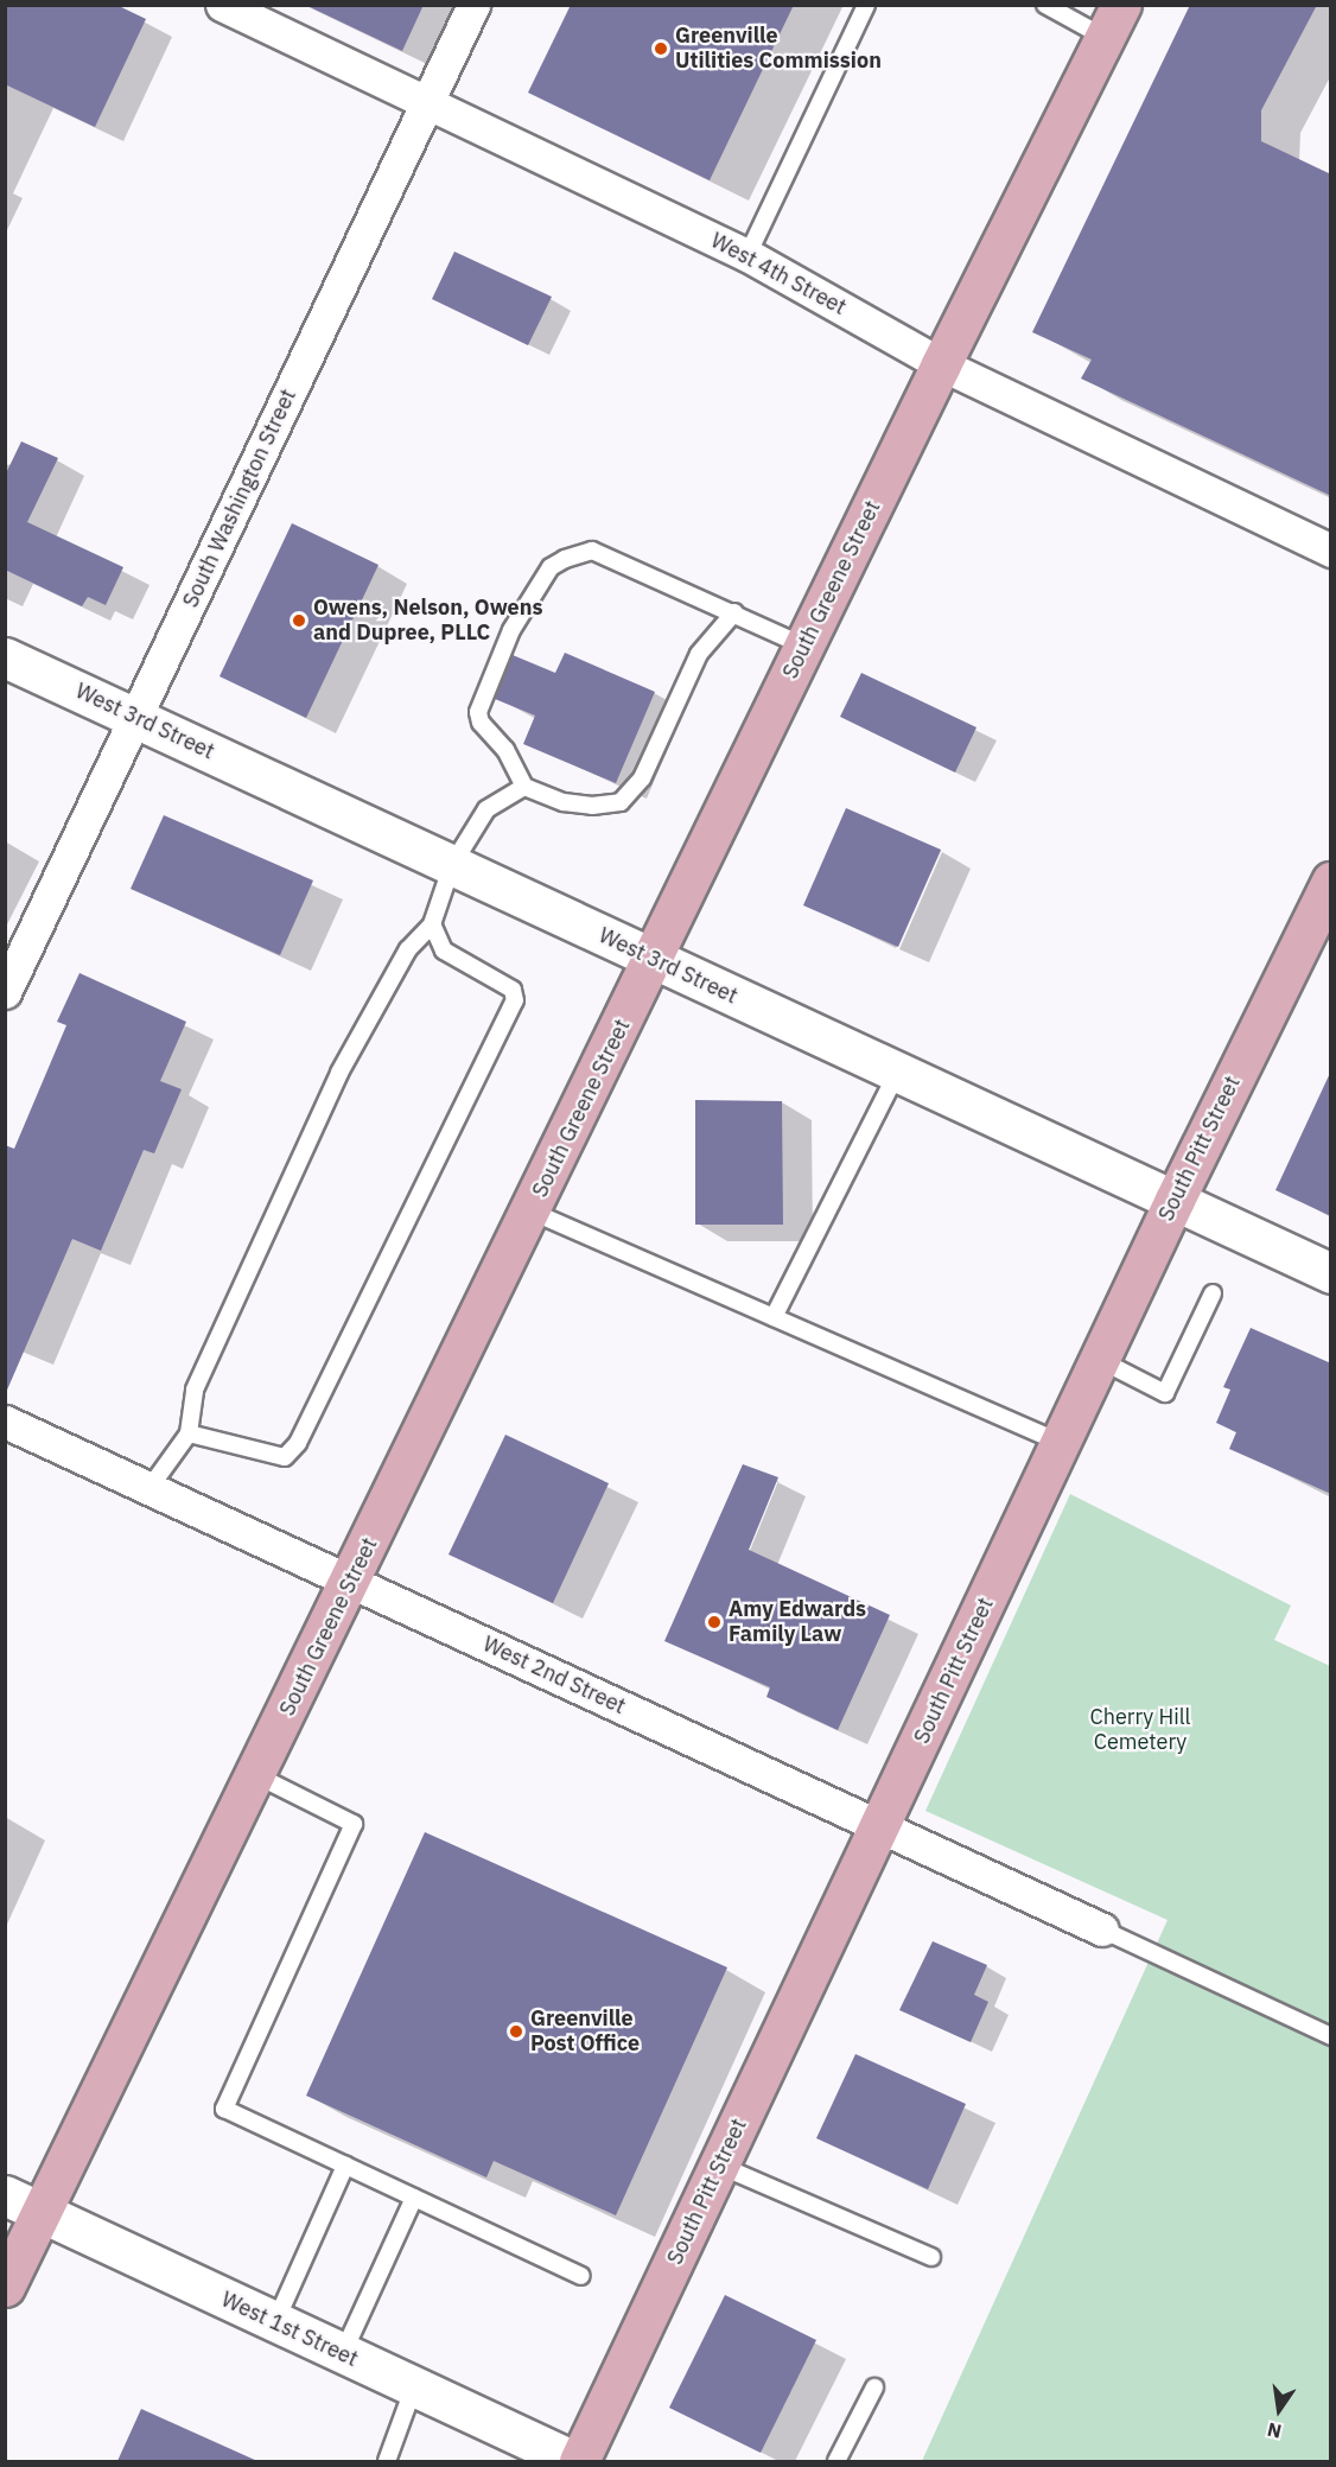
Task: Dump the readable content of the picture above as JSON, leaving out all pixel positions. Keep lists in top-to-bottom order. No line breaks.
{"streets":{"main road":["South Greene Street","South Pitt Street"],"street":["West 4th Street","South Washington Street","West 3rd Street","West 2nd Street","West 1st Street"]},"crossings":[["West 4th Street","South Washington Street"],["West 4th Street","South Greene Street"],["South Washington Street","West 3rd Street"],["South Greene Street","West 3rd Street"],["South Greene Street","West 2nd Street"],["South Greene Street","West 1st Street"],["West 3rd Street","South Pitt Street"],["South Pitt Street","West 2nd Street"],["South Pitt Street","West 1st Street"]],"parks":["Cherry Hill Cemetery"],"places":["Greenville Utilities Commission","Owens, Nelson, Owens and Dupree, PLLC","Amy Edwards Family Law","Greenville Post Office"],"north":"bottom"}
